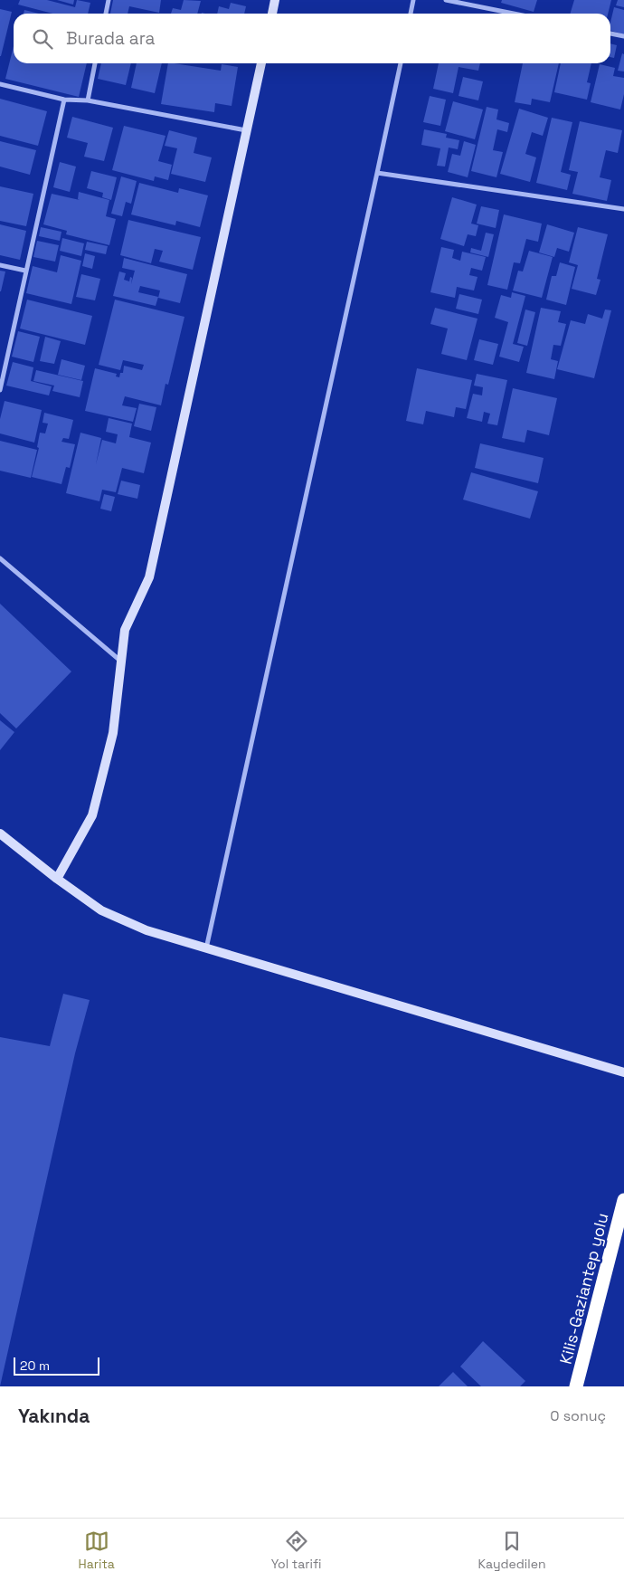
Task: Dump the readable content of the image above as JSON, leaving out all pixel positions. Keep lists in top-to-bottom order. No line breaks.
{"streets":{"highway":["Kilis-Gaziantep yolu"]},"scale_bar":"20 m","page":{"search":"Burada ara","scale":"20 m","heading":["Yakında","0 sonuç"],"nav":["Harita","Yol tarifi","Kaydedilen"]}}
